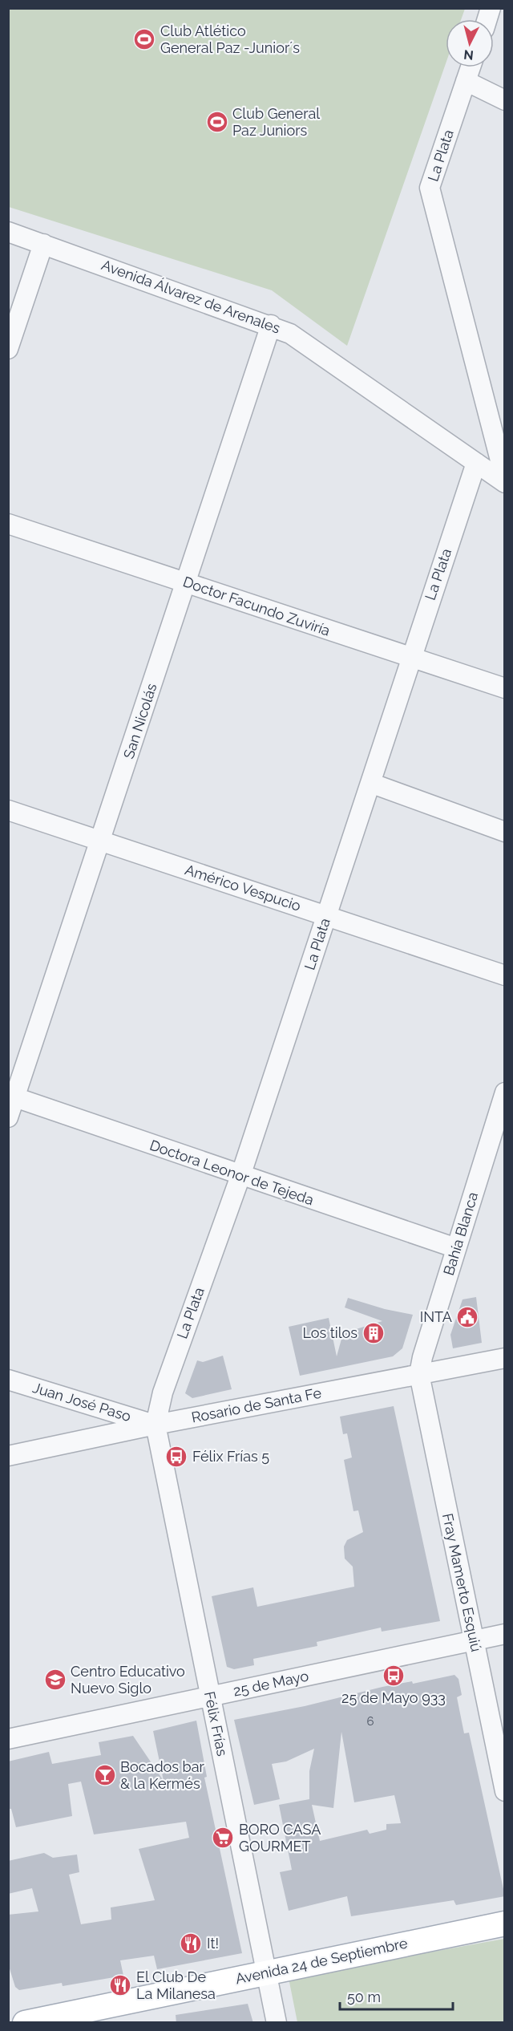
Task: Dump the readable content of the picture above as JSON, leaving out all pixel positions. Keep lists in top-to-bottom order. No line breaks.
{"streets":{"main road":["Avenida 24 de Septiembre"],"street":["La Plata","Avenida Álvarez de Arenales","Doctor Facundo Zuviría","San Nicolás","Américo Vespucio","Doctora Leonor de Tejeda","Bahía Blanca","Juan José Paso","Rosario de Santa Fe","Fray Mamerto Esquiú","25 de Mayo","Félix Frías"]},"crossings":[["La Plata","Avenida Álvarez de Arenales"],["La Plata","Doctor Facundo Zuviría"],["La Plata","Américo Vespucio"],["La Plata","Doctora Leonor de Tejeda"],["La Plata","Juan José Paso"],["La Plata","Rosario de Santa Fe"],["La Plata","Félix Frías"],["Avenida Álvarez de Arenales","San Nicolás"],["Doctor Facundo Zuviría","San Nicolás"],["San Nicolás","Américo Vespucio"],["San Nicolás","Doctora Leonor de Tejeda"],["Doctora Leonor de Tejeda","Bahía Blanca"],["Bahía Blanca","Rosario de Santa Fe"],["Bahía Blanca","Fray Mamerto Esquiú"],["Juan José Paso","Rosario de Santa Fe"],["Juan José Paso","Félix Frías"],["Rosario de Santa Fe","Fray Mamerto Esquiú"],["Rosario de Santa Fe","Félix Frías"],["Fray Mamerto Esquiú","25 de Mayo"],["25 de Mayo","Félix Frías"],["Félix Frías","Avenida 24 de Septiembre"]],"places":{"sports":["Club Atlético General Paz -Junior´s","Club General Paz Juniors"],"public building":["INTA"],"building":["Los tilos"],"bus stop":["Félix Frías 5","25 de Mayo 933"],"school or university":["Centro Educativo Nuevo Siglo"],"bar":["Bocados bar & la Kermés"],"supermarket":["BORO CASA GOURMET"],"restaurant":["It!","El Club De La Milanesa"]},"house_numbers":["6"],"scale_bar":"50 m","north":"bottom"}
